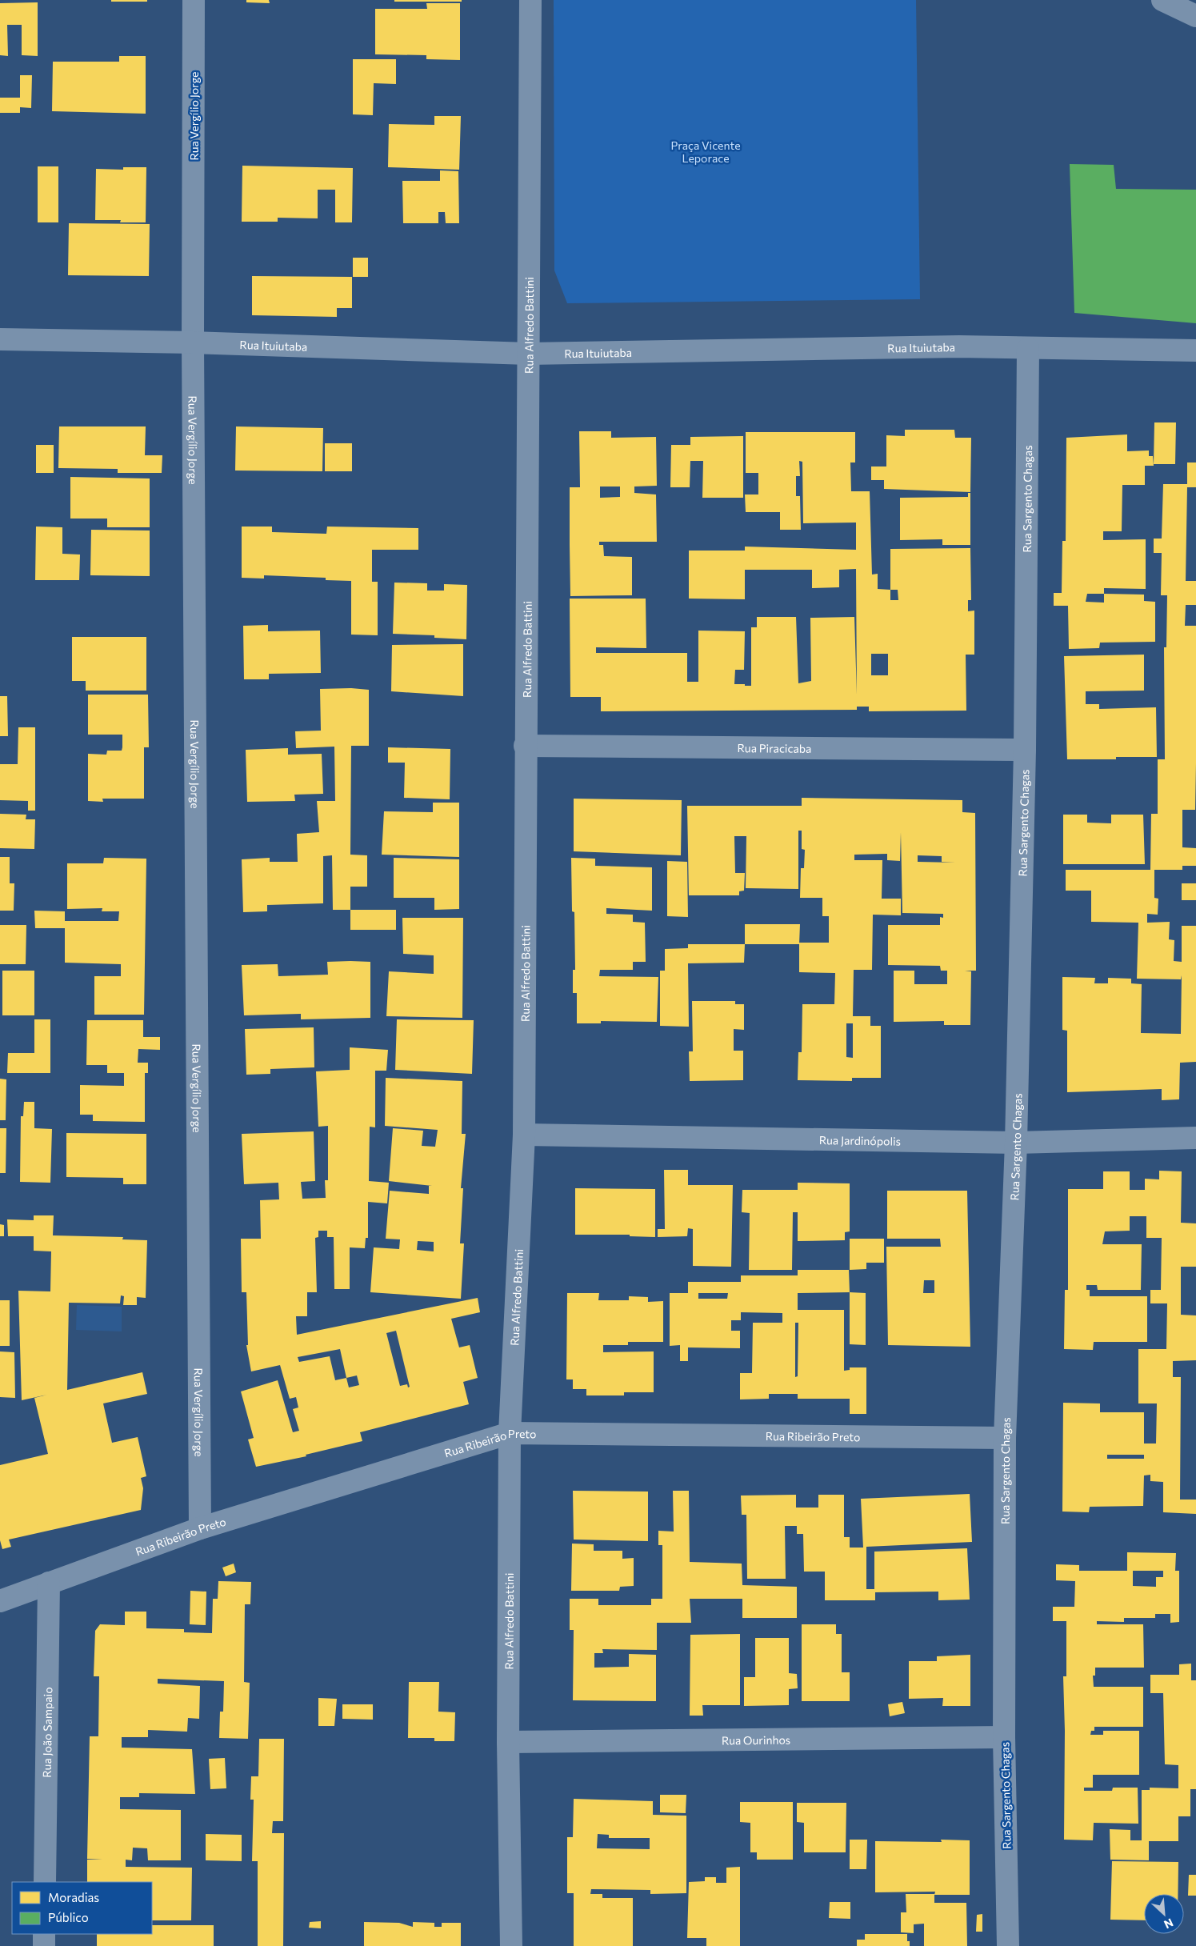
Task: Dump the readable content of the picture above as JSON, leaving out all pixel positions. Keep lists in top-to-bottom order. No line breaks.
{"streets":{"street":["Rua Vergílio Jorge","Rua Alfredo Battini","Rua Ituiutaba","Rua Sargento Chagas","Rua Piracicaba","Rua Jardinópolis","Rua Ribeirão Preto","Rua João Sampaio","Rua Ourinhos"]},"crossings":[["Rua Vergílio Jorge","Rua Ituiutaba"],["Rua Vergílio Jorge","Rua Ribeirão Preto"],["Rua Alfredo Battini","Rua Ituiutaba"],["Rua Alfredo Battini","Rua Piracicaba"],["Rua Alfredo Battini","Rua Jardinópolis"],["Rua Alfredo Battini","Rua Ribeirão Preto"],["Rua Alfredo Battini","Rua Ourinhos"],["Rua Ituiutaba","Rua Sargento Chagas"],["Rua Sargento Chagas","Rua Piracicaba"],["Rua Sargento Chagas","Rua Jardinópolis"],["Rua Sargento Chagas","Rua Ribeirão Preto"],["Rua Sargento Chagas","Rua Ourinhos"],["Rua Ribeirão Preto","Rua João Sampaio"]],"parks":["Praça Vicente Leporace"],"legend":["Moradias","Público"],"north":"bottom right"}
